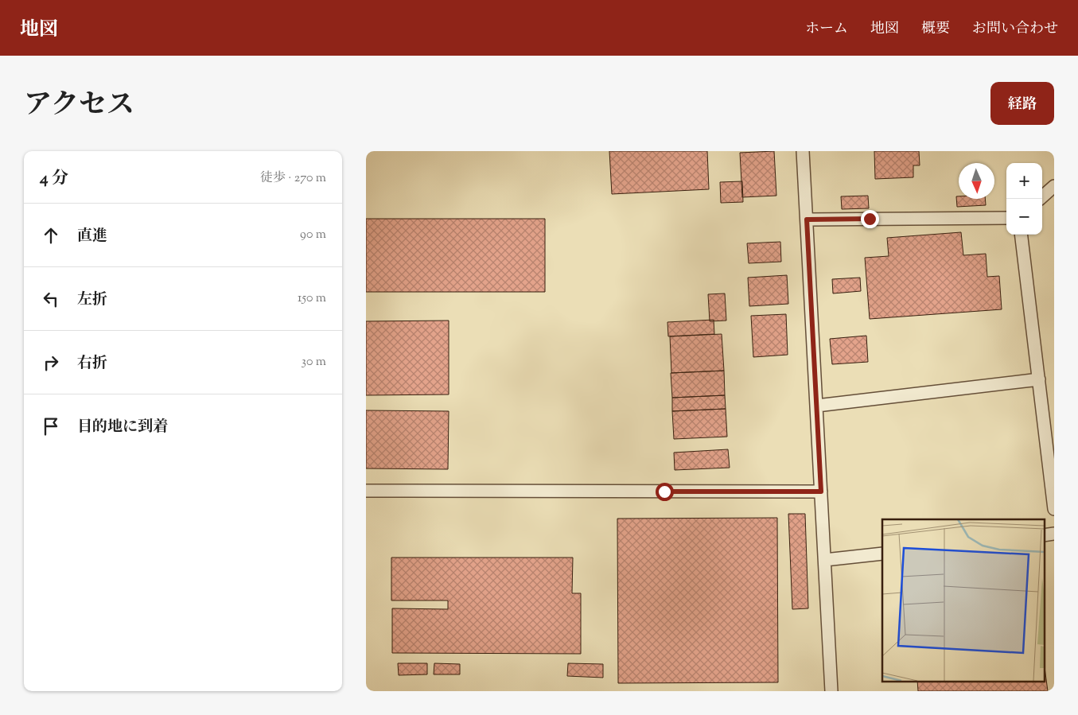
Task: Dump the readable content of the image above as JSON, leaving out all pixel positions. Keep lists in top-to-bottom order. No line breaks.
{"north":"bottom","page":{"header":"地図","nav":["ホーム","地図","概要","お問い合わせ"],"title":"アクセス","buttons":"経路","heading":["4 分","徒歩 · 270 m"],"map_buttons":["+","−"],"list":[["直進","90 m"],["左折","150 m"],["右折","30 m"],"目的地に到着"]}}
